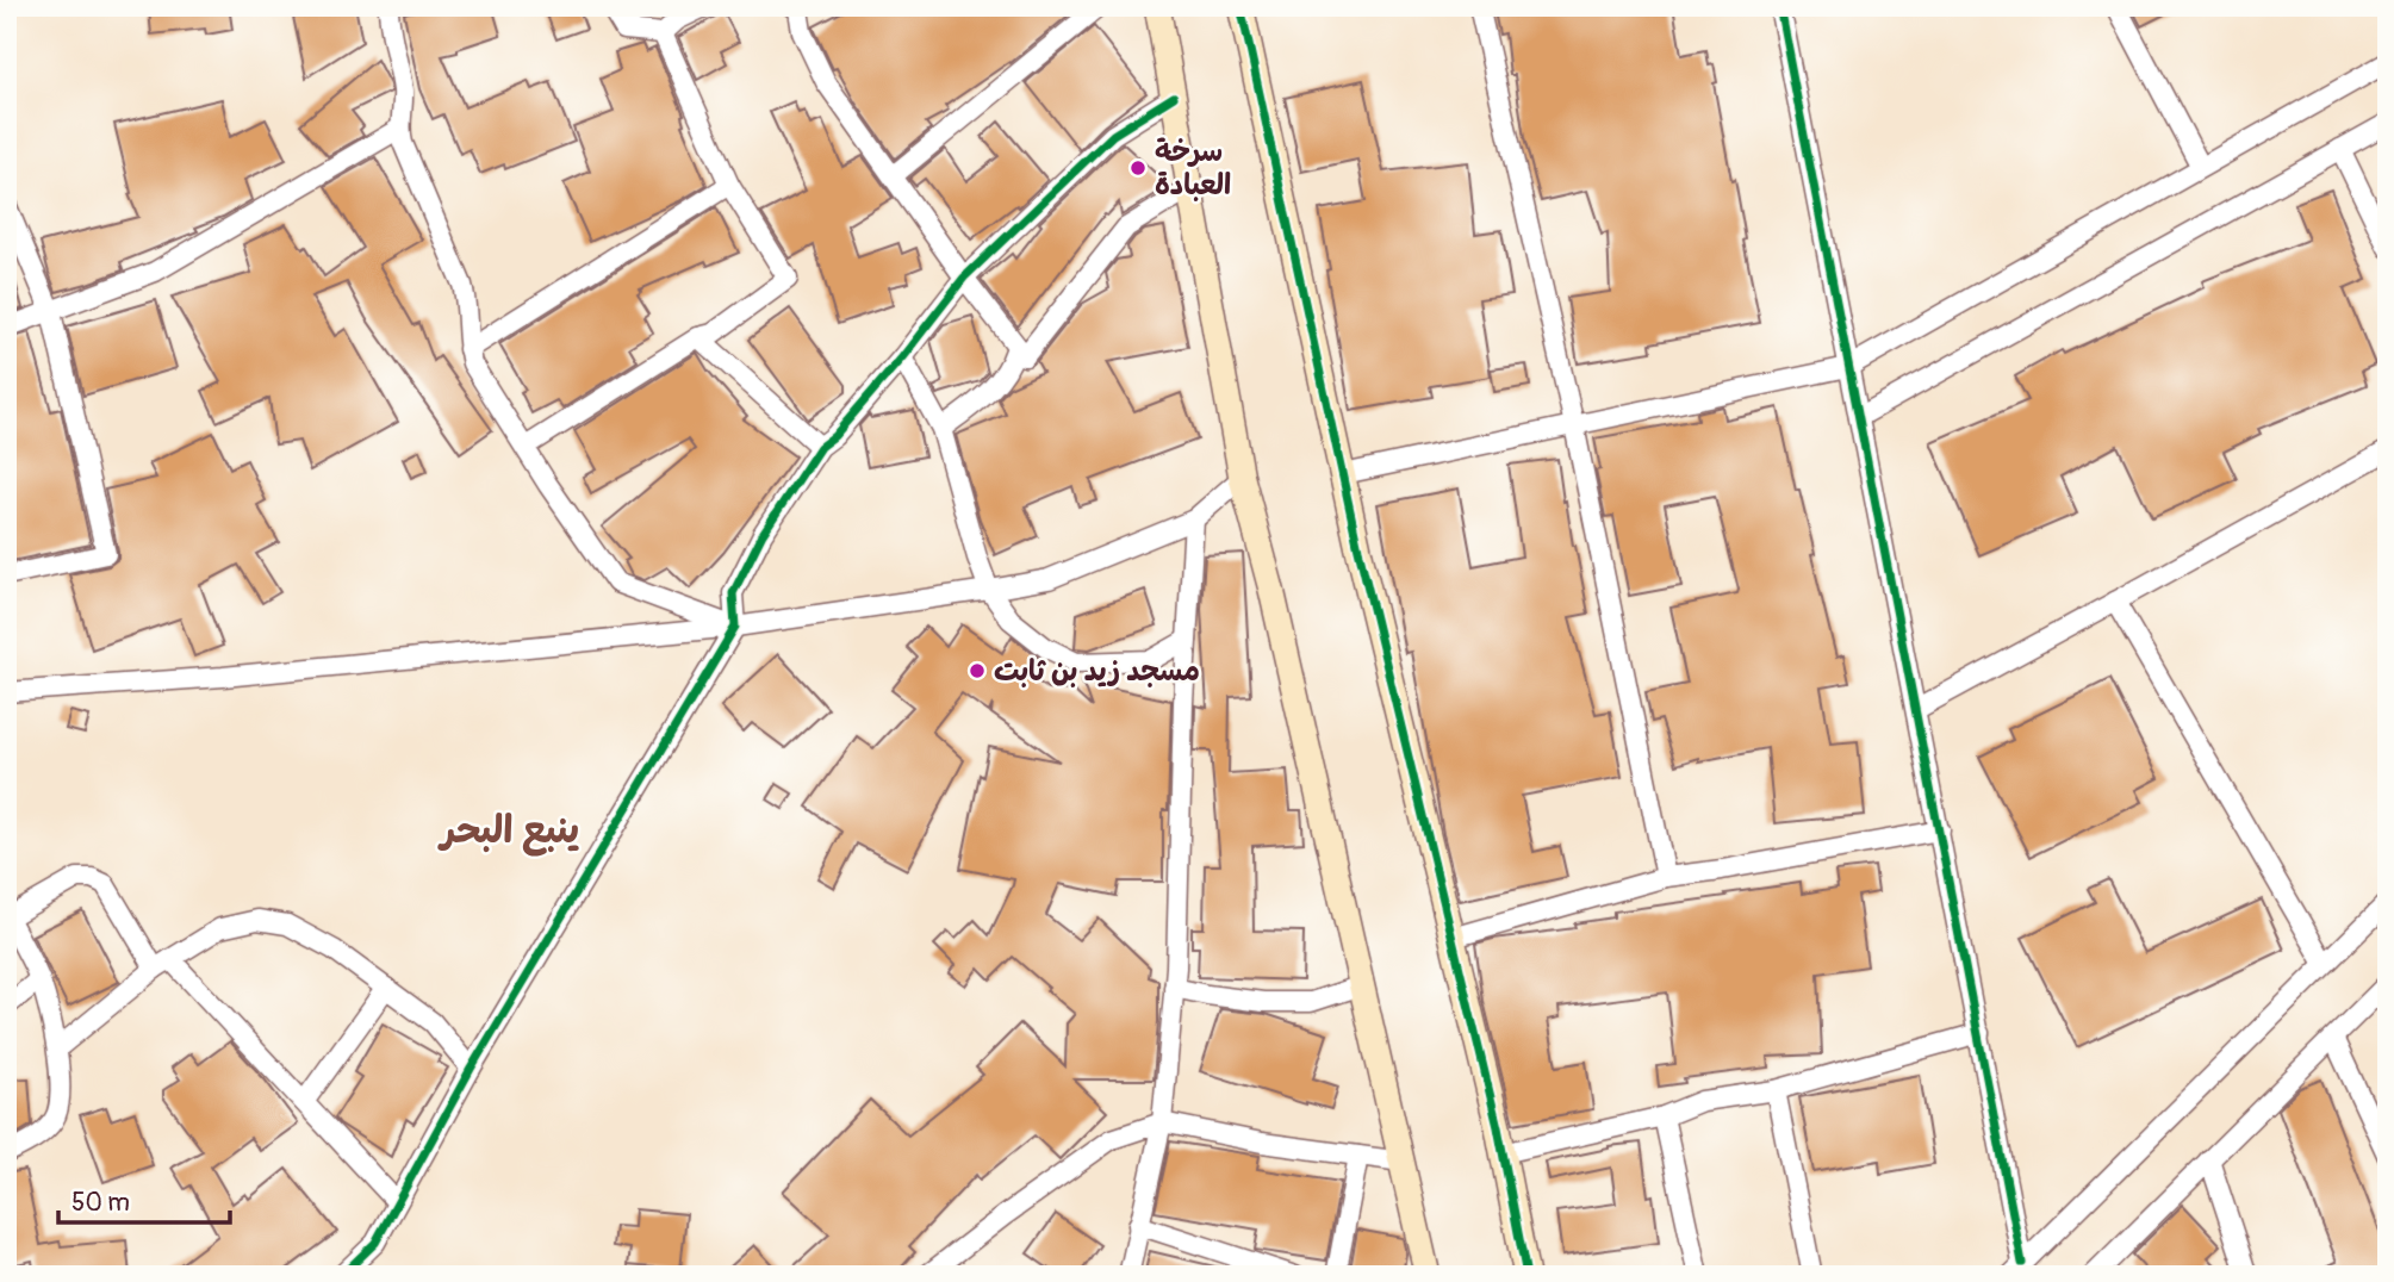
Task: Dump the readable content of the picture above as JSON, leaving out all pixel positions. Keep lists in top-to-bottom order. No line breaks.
{"districts":["ينبع البحر"],"places":["سرخة العبادة","مسجد زيد بن ثابت"],"scale_bar":"50 m"}
